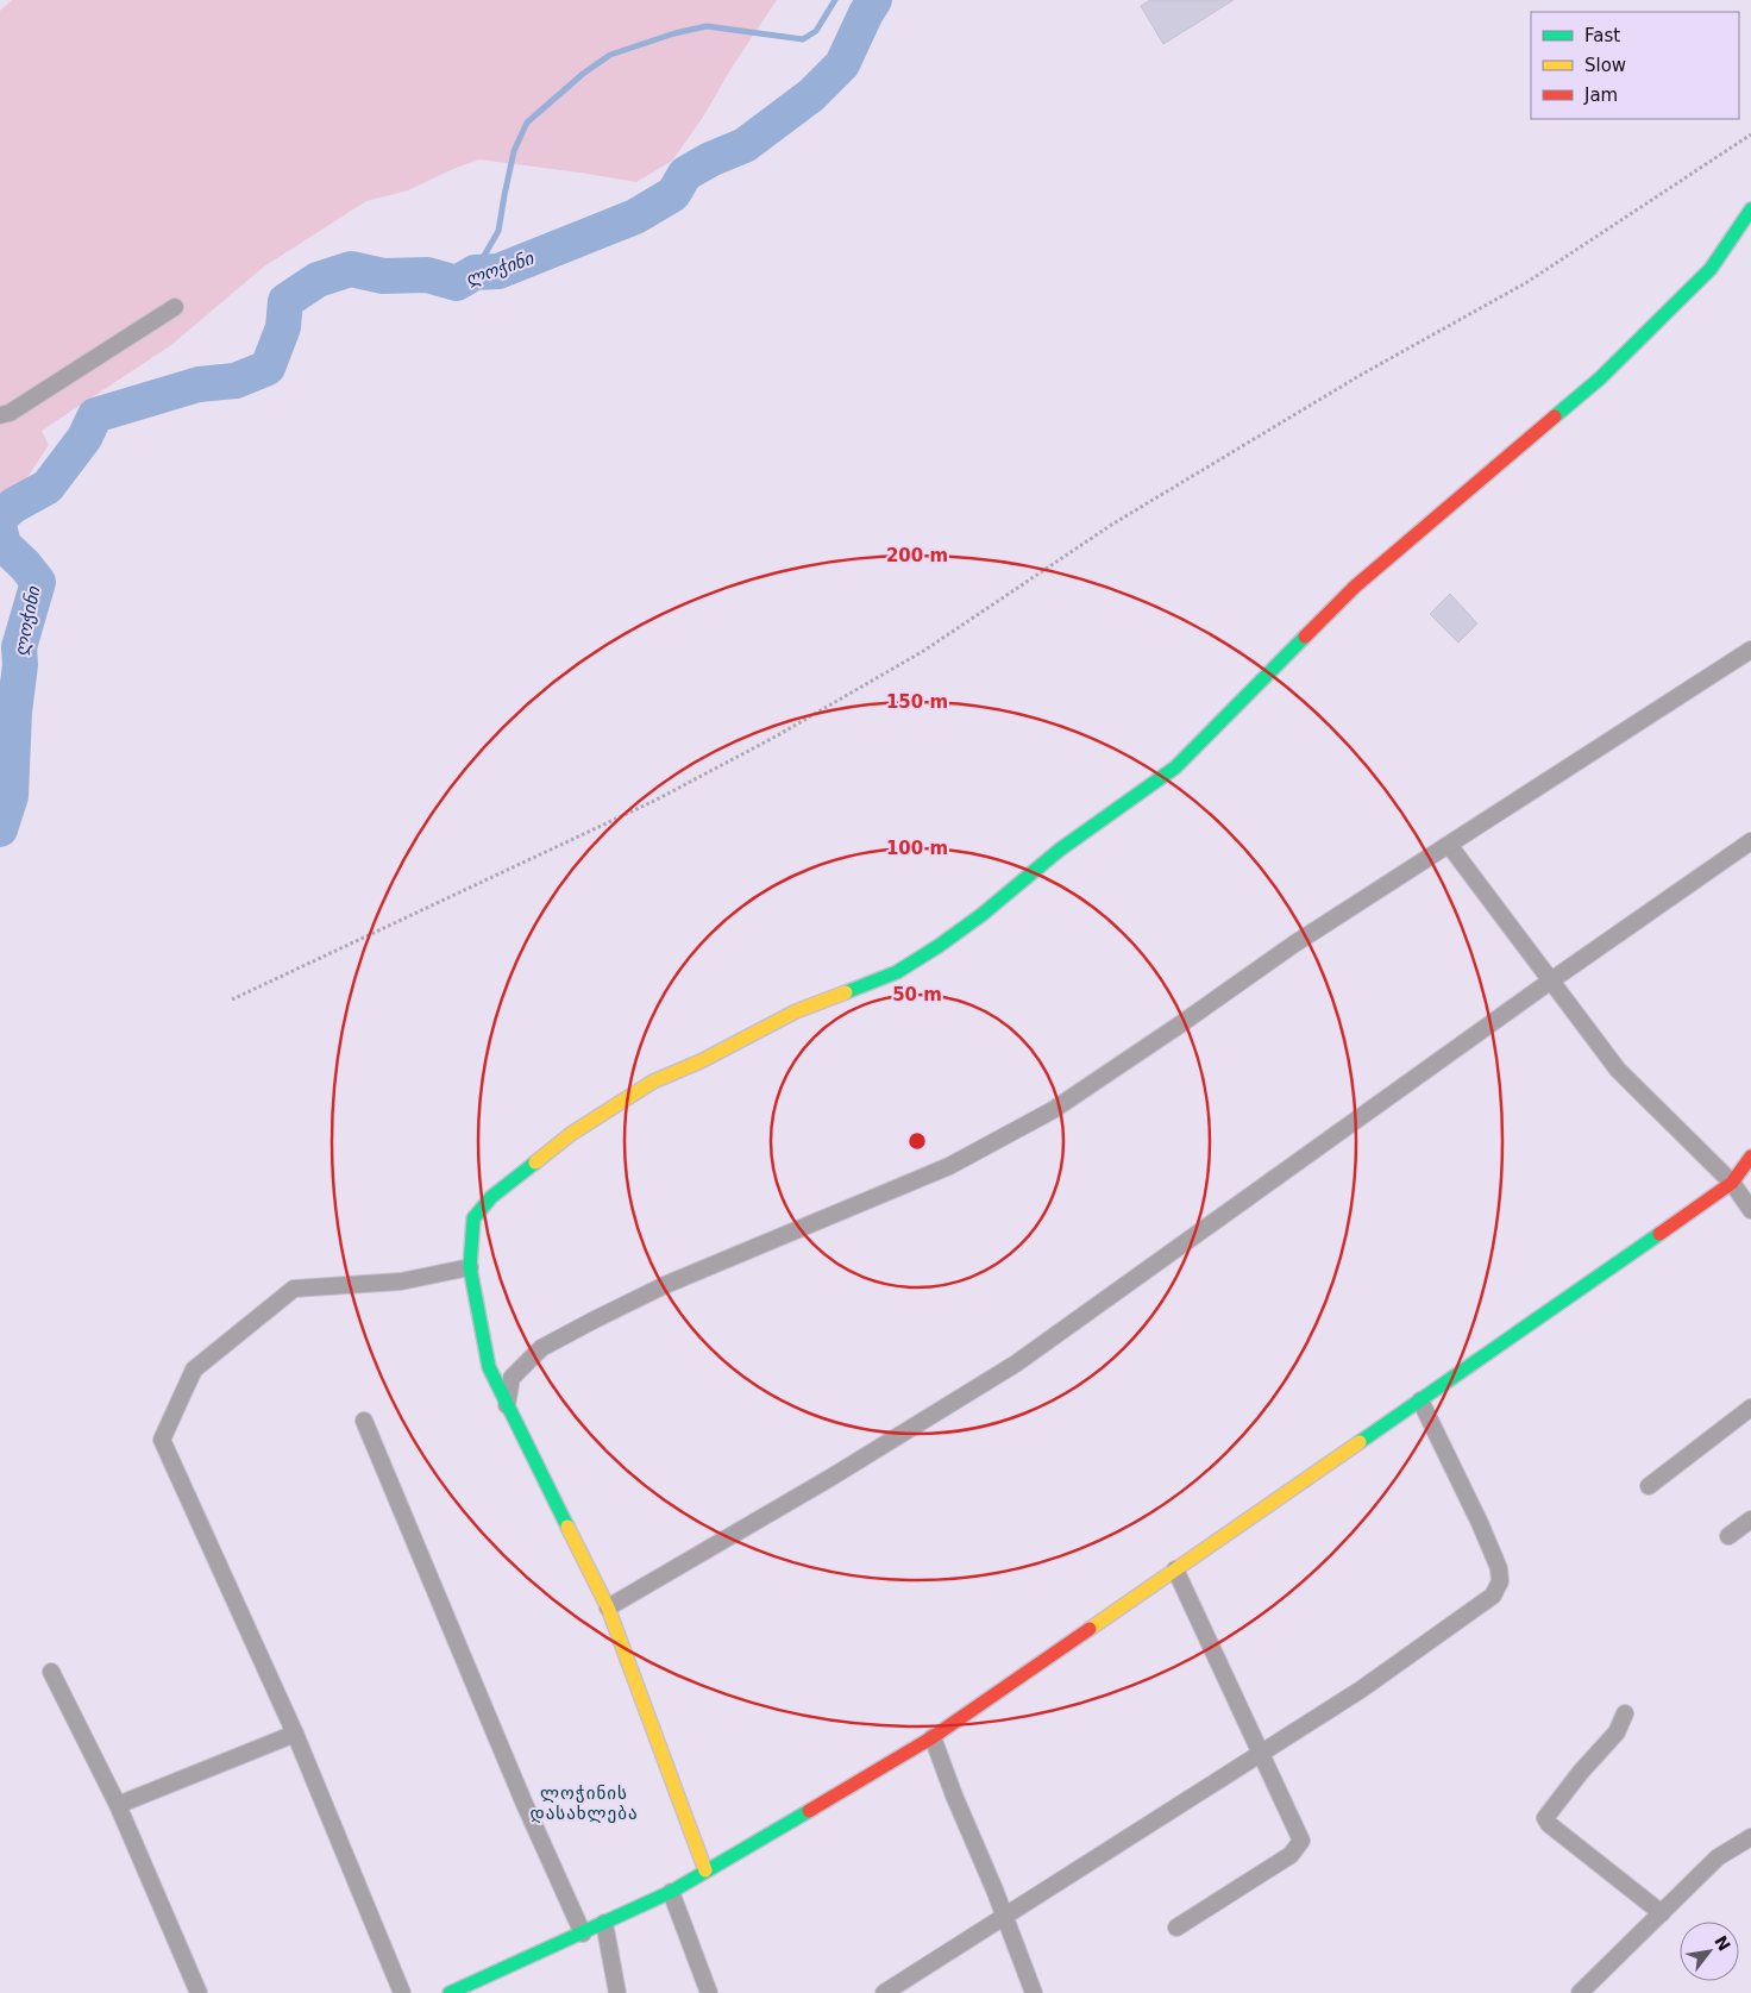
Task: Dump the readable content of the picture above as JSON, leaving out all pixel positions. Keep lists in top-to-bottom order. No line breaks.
{"districts":["ლოჭინის დასახლება"],"water":["ლოჭინი"],"legend":["Fast","Slow","Jam"],"north":"top right","rings":["200 m","150 m","100 m","50 m"]}
